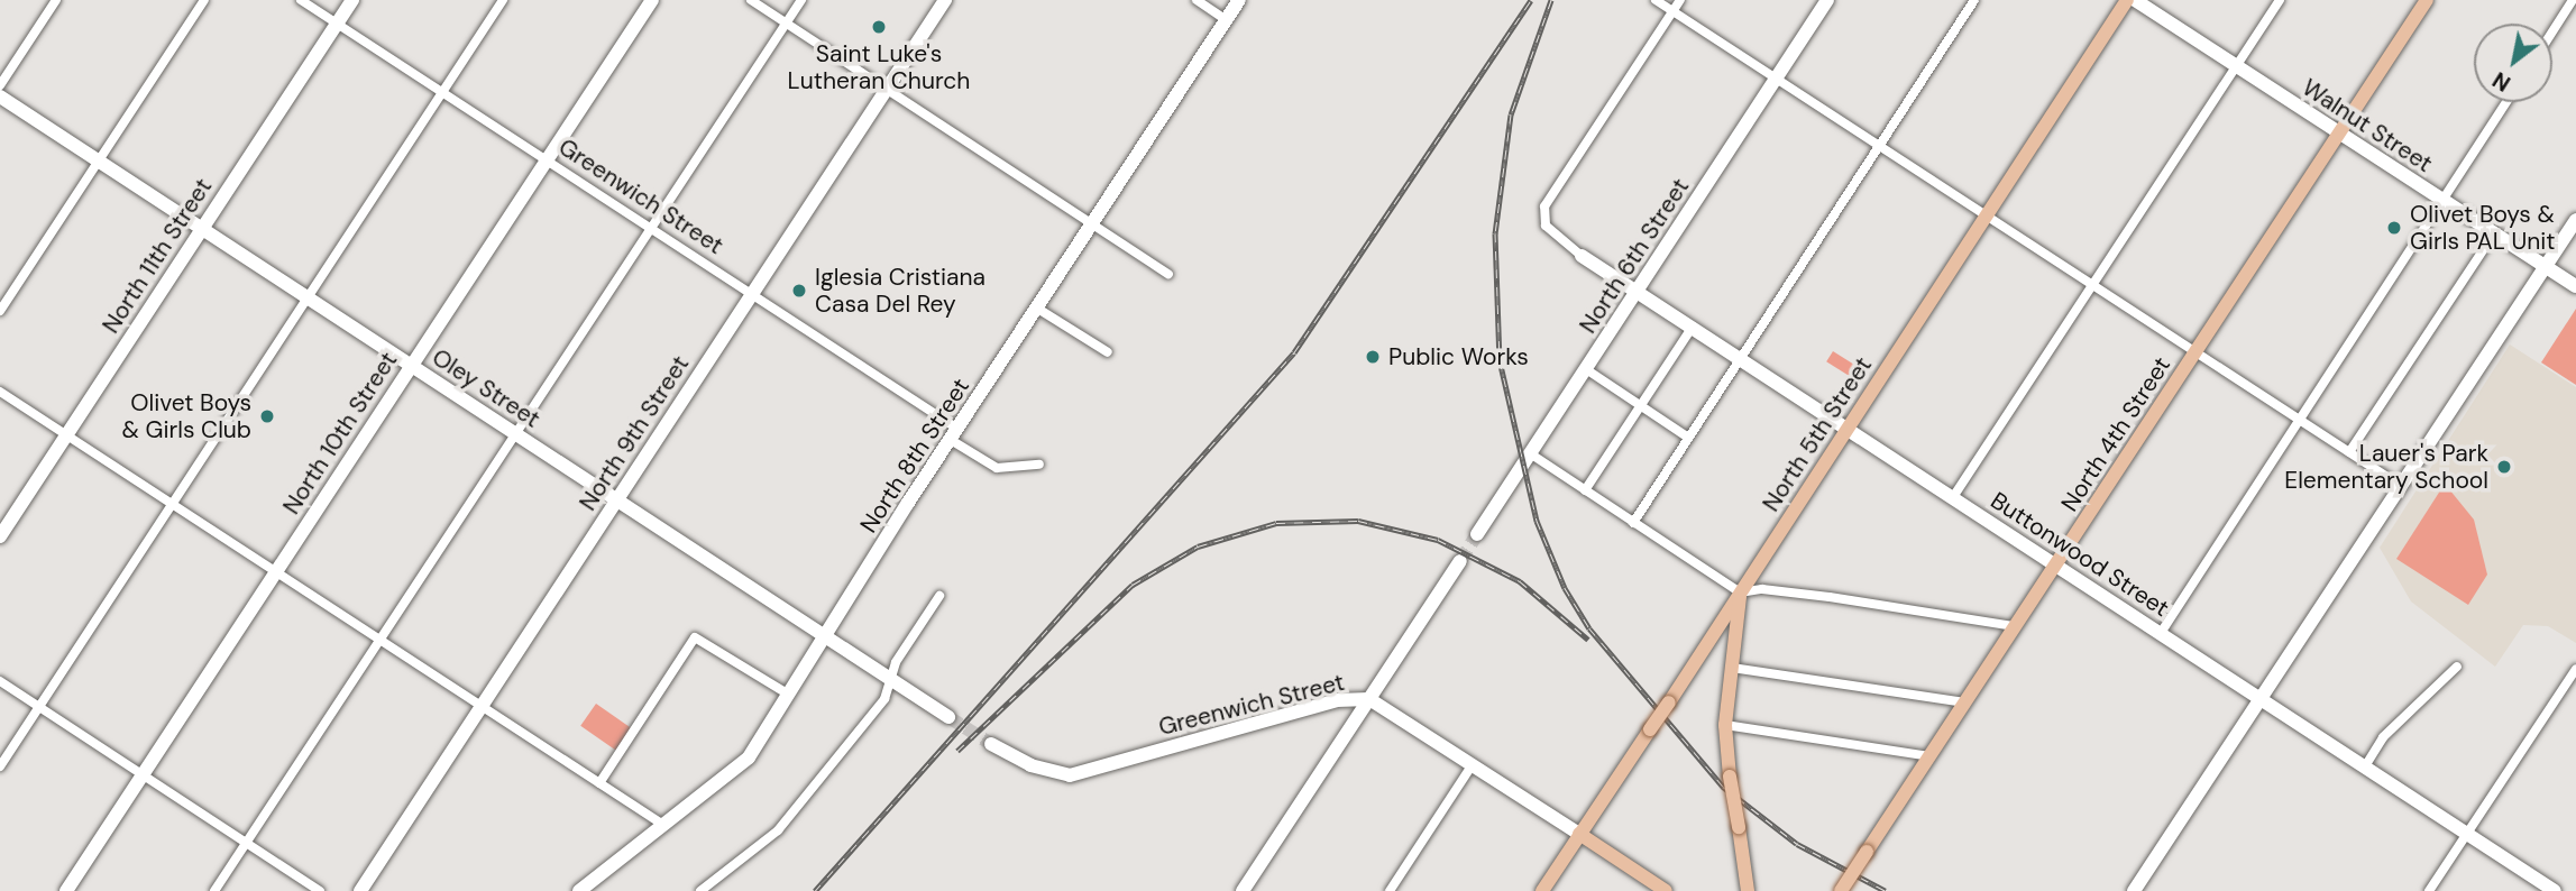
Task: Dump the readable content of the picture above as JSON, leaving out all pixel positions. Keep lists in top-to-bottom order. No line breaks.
{"streets":{"main road":["Greenwich Street","North 5th Street","North 4th Street"],"street":["Walnut Street","North 11th Street","North 6th Street","Oley Street","North 10th Street","North 9th Street","North 8th Street","Buttonwood Street"]},"crossings":[["Walnut Street","North 4th Street"],["Greenwich Street","North 11th Street"],["Greenwich Street","North 10th Street"],["Greenwich Street","North 9th Street"],["Greenwich Street","North 5th Street"],["Greenwich Street","North 8th Street"],["North 11th Street","Oley Street"],["North 6th Street","Buttonwood Street"],["Oley Street","North 10th Street"],["Oley Street","North 9th Street"],["Oley Street","North 8th Street"],["North 5th Street","Buttonwood Street"],["North 4th Street","Buttonwood Street"]],"places":["Saint Luke's Lutheran Church","Olivet Boys & Girls PAL Unit","Iglesia Cristiana Casa Del Rey","Public Works","Olivet Boys & Girls Club","Lauer's Park Elementary School"],"north":"bottom left"}
